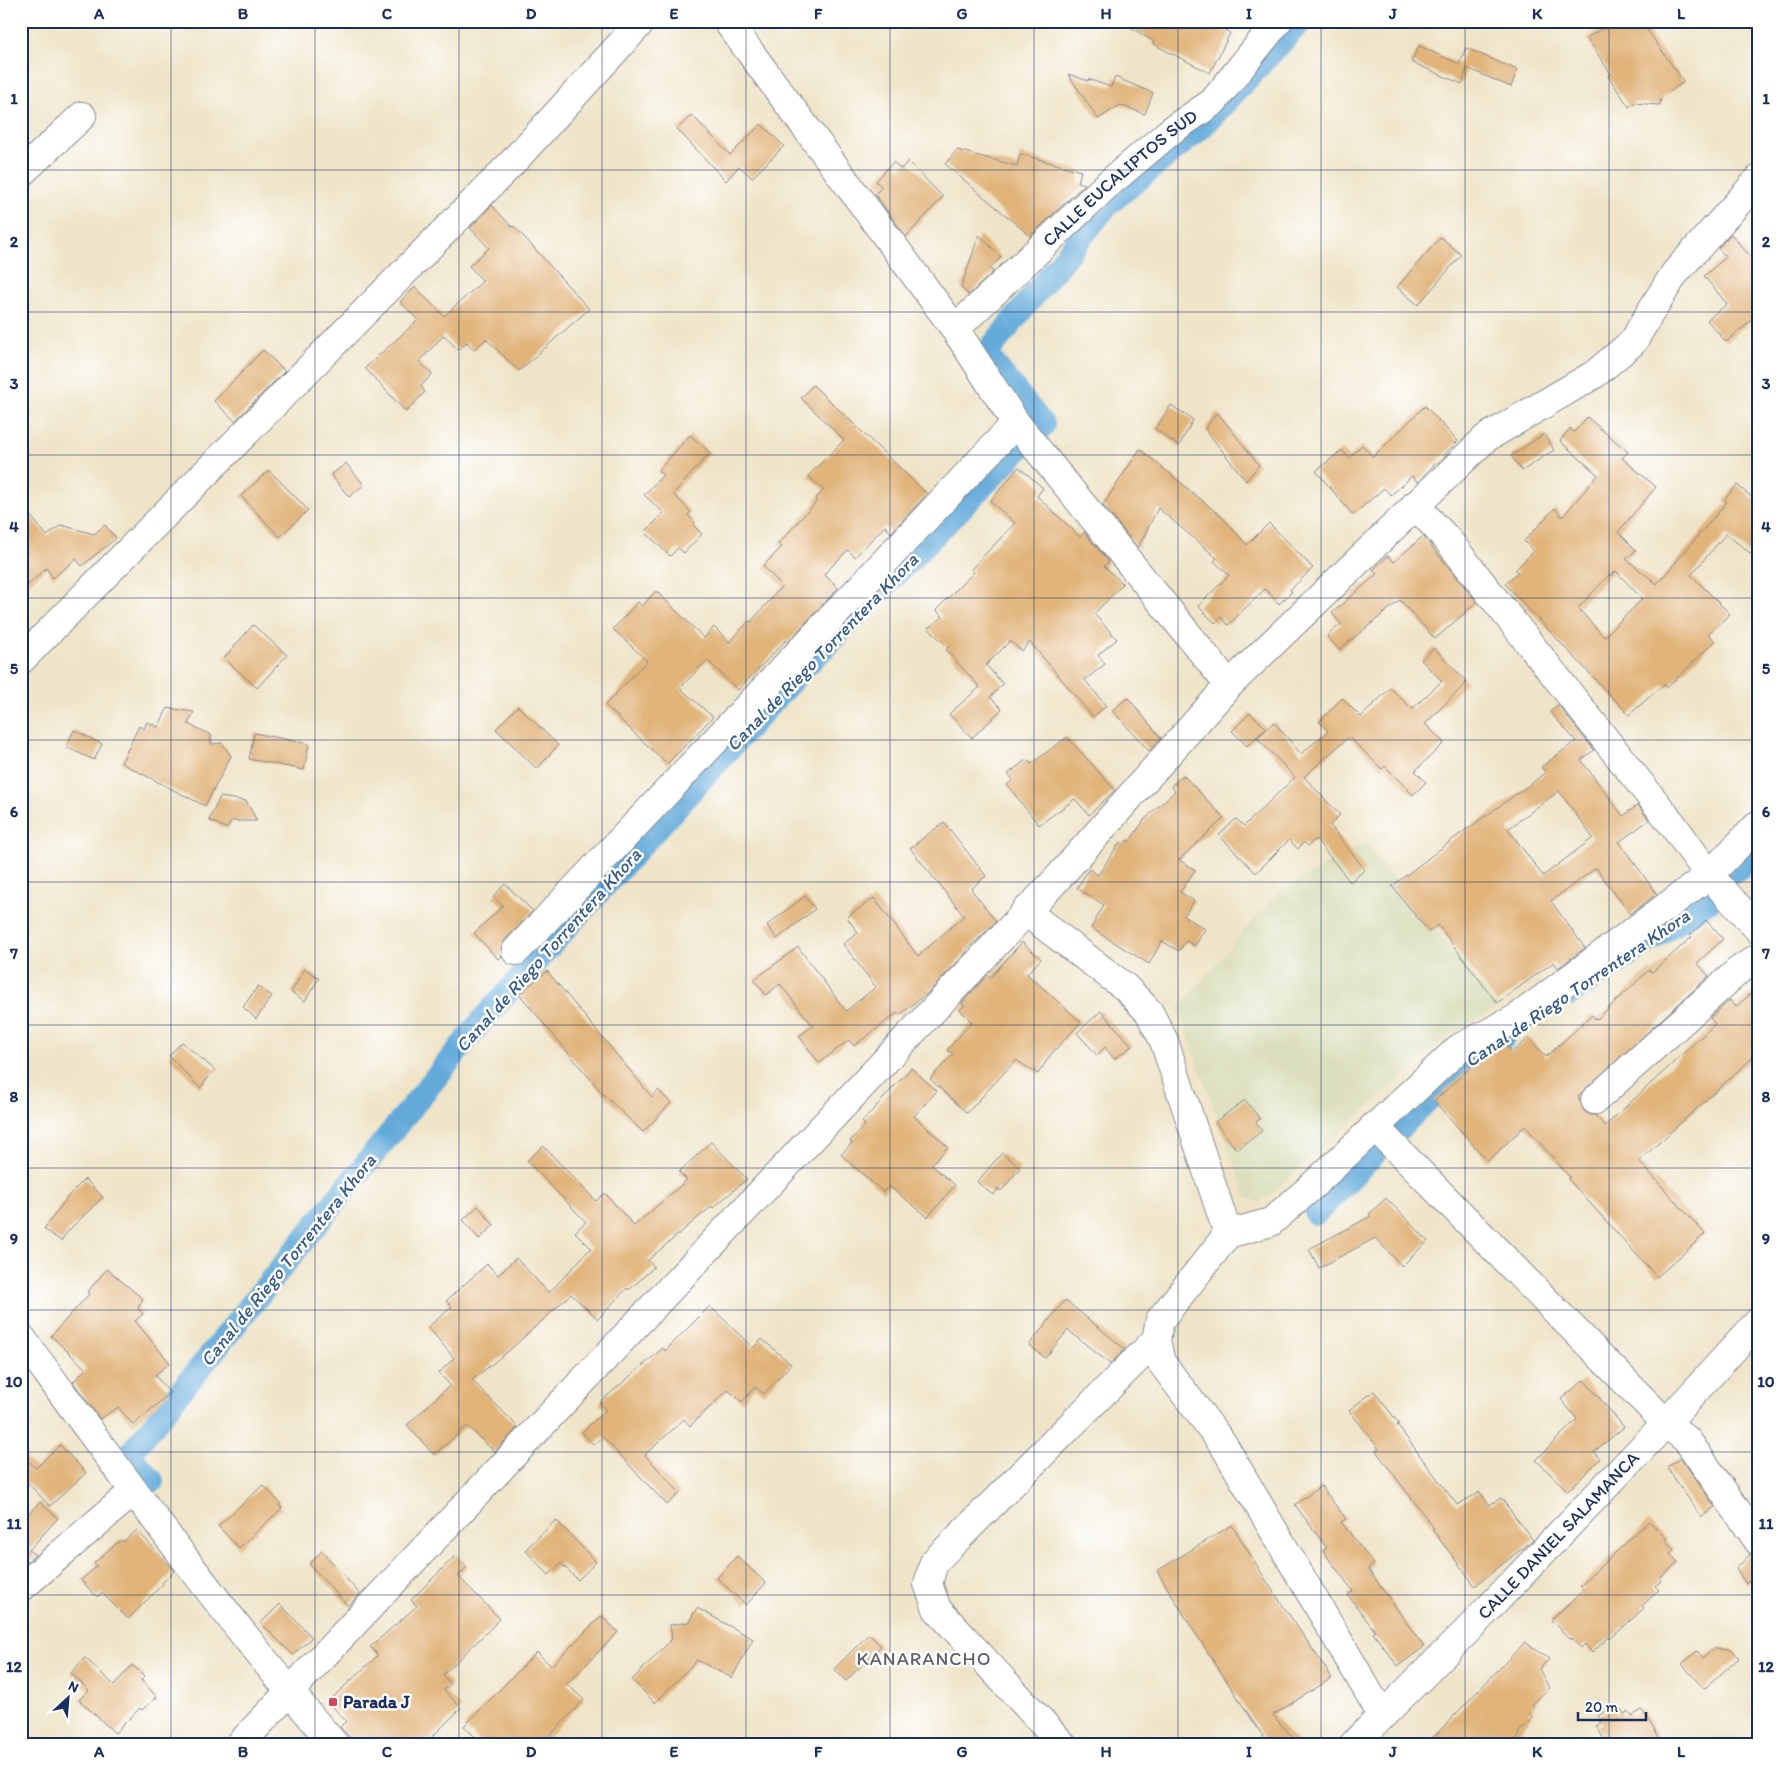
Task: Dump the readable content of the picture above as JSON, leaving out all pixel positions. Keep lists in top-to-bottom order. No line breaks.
{"streets":{"street":["CALLE EUCALIPTOS SUD","CALLE DANIEL SALAMANCA"]},"districts":["KANARANCHO"],"water":["Canal de Riego Torrentera Khora"],"places":{"transit":["Parada J"]},"scale_bar":"20 m","north":"top right","grid":{"columns":["A","B","C","D","E","F","G","H","I","J","K","L"],"rows":["1","2","3","4","5","6","7","8","9","10","11","12"]}}
